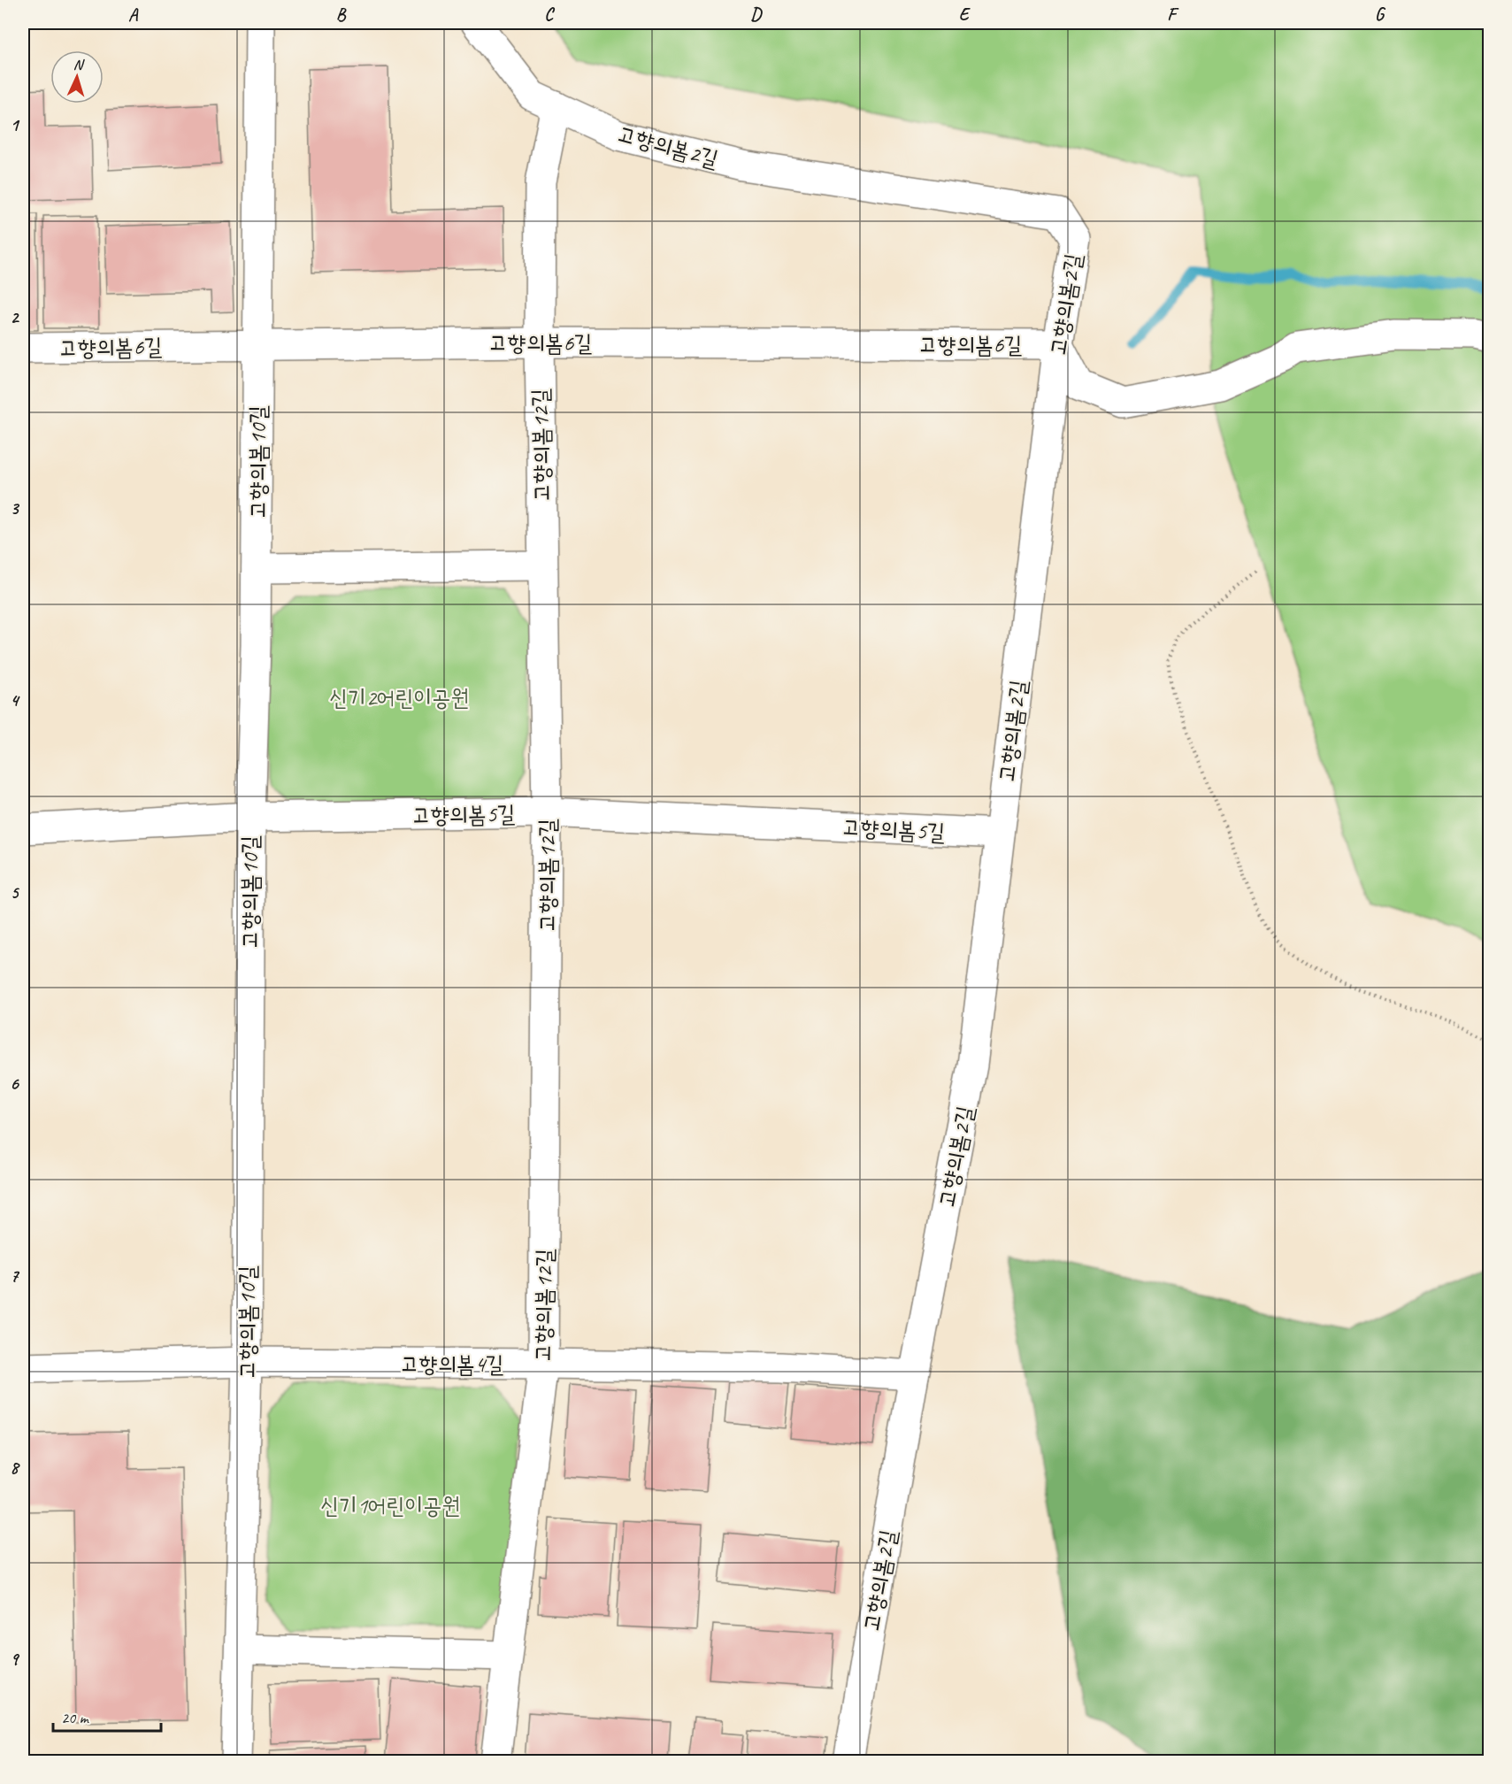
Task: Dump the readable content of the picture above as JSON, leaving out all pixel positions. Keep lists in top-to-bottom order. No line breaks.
{"streets":{"street":["고향의봄2길","고향의봄6길","고향의봄12길","고향의봄10길","고향의봄5길","고향의봄4길"]},"crossings":[["고향의봄2길","고향의봄6길"],["고향의봄2길","고향의봄12길"],["고향의봄2길","고향의봄5길"],["고향의봄2길","고향의봄4길"],["고향의봄6길","고향의봄12길"],["고향의봄6길","고향의봄10길"],["고향의봄12길","고향의봄5길"],["고향의봄12길","고향의봄4길"],["고향의봄10길","고향의봄5길"],["고향의봄10길","고향의봄4길"]],"parks":["신기2어린이공원","신기1어린이공원"],"scale_bar":"20 m","north":"top","grid":{"columns":["A","B","C","D","E","F","G"],"rows":["1","2","3","4","5","6","7","8","9"]}}
